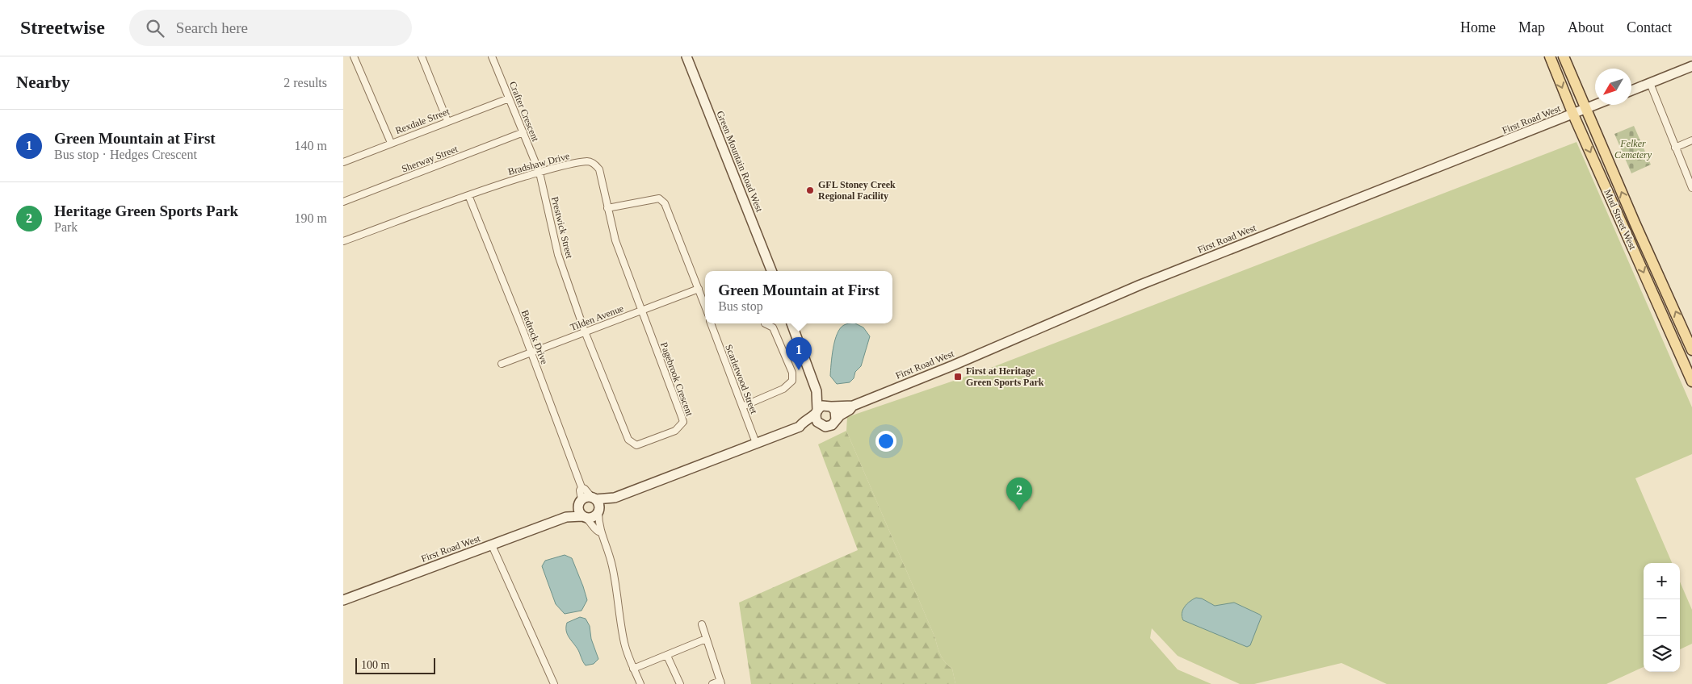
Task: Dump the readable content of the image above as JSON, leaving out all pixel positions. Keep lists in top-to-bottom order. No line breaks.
{"streets":{"main road":["Mud Street West"],"street":["Crafter Crescent","First Road West","Rexdale Street","Sherway Street","Green Mountain Road West","Bradshaw Drive","Prestwick Street","Tilden Avenue","Bedrock Drive","Pagebrook Crescent","Scarletwood Street"]},"crossings":[["Crafter Crescent","Rexdale Street"],["Crafter Crescent","Sherway Street"],["Crafter Crescent","Bradshaw Drive"],["Crafter Crescent","Prestwick Street"],["First Road West","Mud Street West"],["First Road West","Bedrock Drive"],["First Road West","Scarletwood Street"],["Bradshaw Drive","Prestwick Street"],["Bradshaw Drive","Tilden Avenue"],["Bradshaw Drive","Bedrock Drive"],["Bradshaw Drive","Pagebrook Crescent"],["Prestwick Street","Tilden Avenue"],["Prestwick Street","Pagebrook Crescent"],["Tilden Avenue","Bedrock Drive"],["Tilden Avenue","Pagebrook Crescent"]],"parks":["Felker Cemetery"],"places":{"other":["GFL Stoney Creek Regional Facility"],"transit":["First at Heritage Green Sports Park"]},"scale_bar":"100 m","north":"bottom left","page":{"header":"Streetwise","search":"Search here","nav":["Home","Map","About","Contact"],"heading":["Nearby","2 results"],"list":[{"mark":"1","name":"Green Mountain at First","note":"Bus stop · Hedges Crescent","value":"140 m"},{"mark":"2","name":"Heritage Green Sports Park","note":"Park","value":"190 m"}],"popup":["Green Mountain at First","Bus stop"],"pins":["1","2"],"map_buttons":["+","−"],"scale":"100 m"}}
